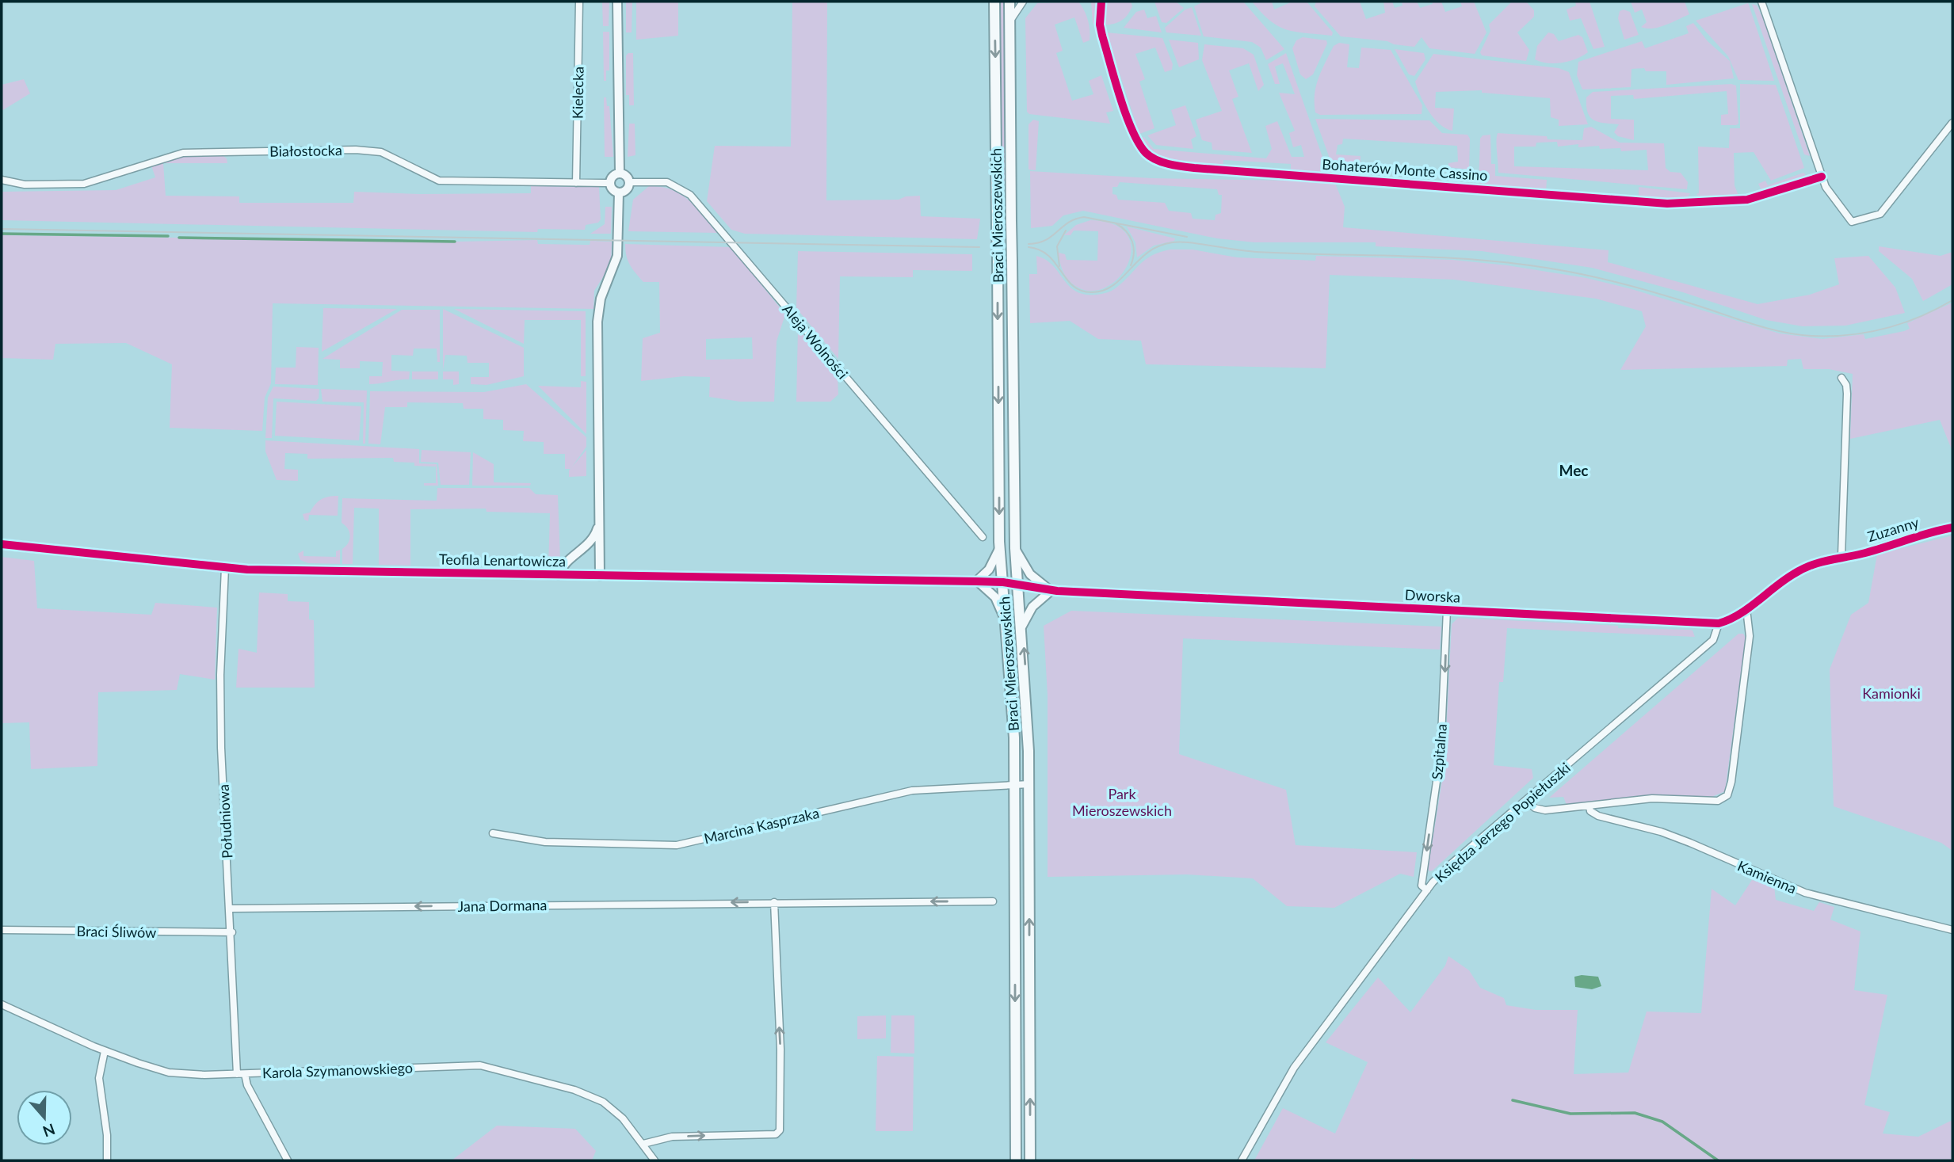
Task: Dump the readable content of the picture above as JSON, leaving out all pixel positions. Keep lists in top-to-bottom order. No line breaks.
{"streets":{"main road":["Braci Mieroszewskich"],"street":["Kielecka","Białostocka","Bohaterów Monte Cassino","Aleja Wolności","Zuzanny","Teofila Lenartowicza","Dworska","Szpitalna","Południowa","Księdza Jerzego Popiełuszki","Marcina Kasprzaka","Kamienna","Jana Dormana","Braci Śliwów","Karola Szymanowskiego"]},"crossings":[["Kielecka","Białostocka"],["Białostocka","Aleja Wolności"],["Braci Mieroszewskich","Teofila Lenartowicza"],["Braci Mieroszewskich","Dworska"],["Braci Mieroszewskich","Marcina Kasprzaka"],["Zuzanny","Dworska"],["Teofila Lenartowicza","Dworska"],["Teofila Lenartowicza","Południowa"],["Dworska","Szpitalna"],["Dworska","Księdza Jerzego Popiełuszki"],["Szpitalna","Księdza Jerzego Popiełuszki"],["Południowa","Jana Dormana"],["Południowa","Braci Śliwów"],["Południowa","Karola Szymanowskiego"]],"one_way":["Szpitalna","Jana Dormana"],"districts":["Mec"],"parks":["Kamionki","Park Mieroszewskich"],"north":"bottom"}
